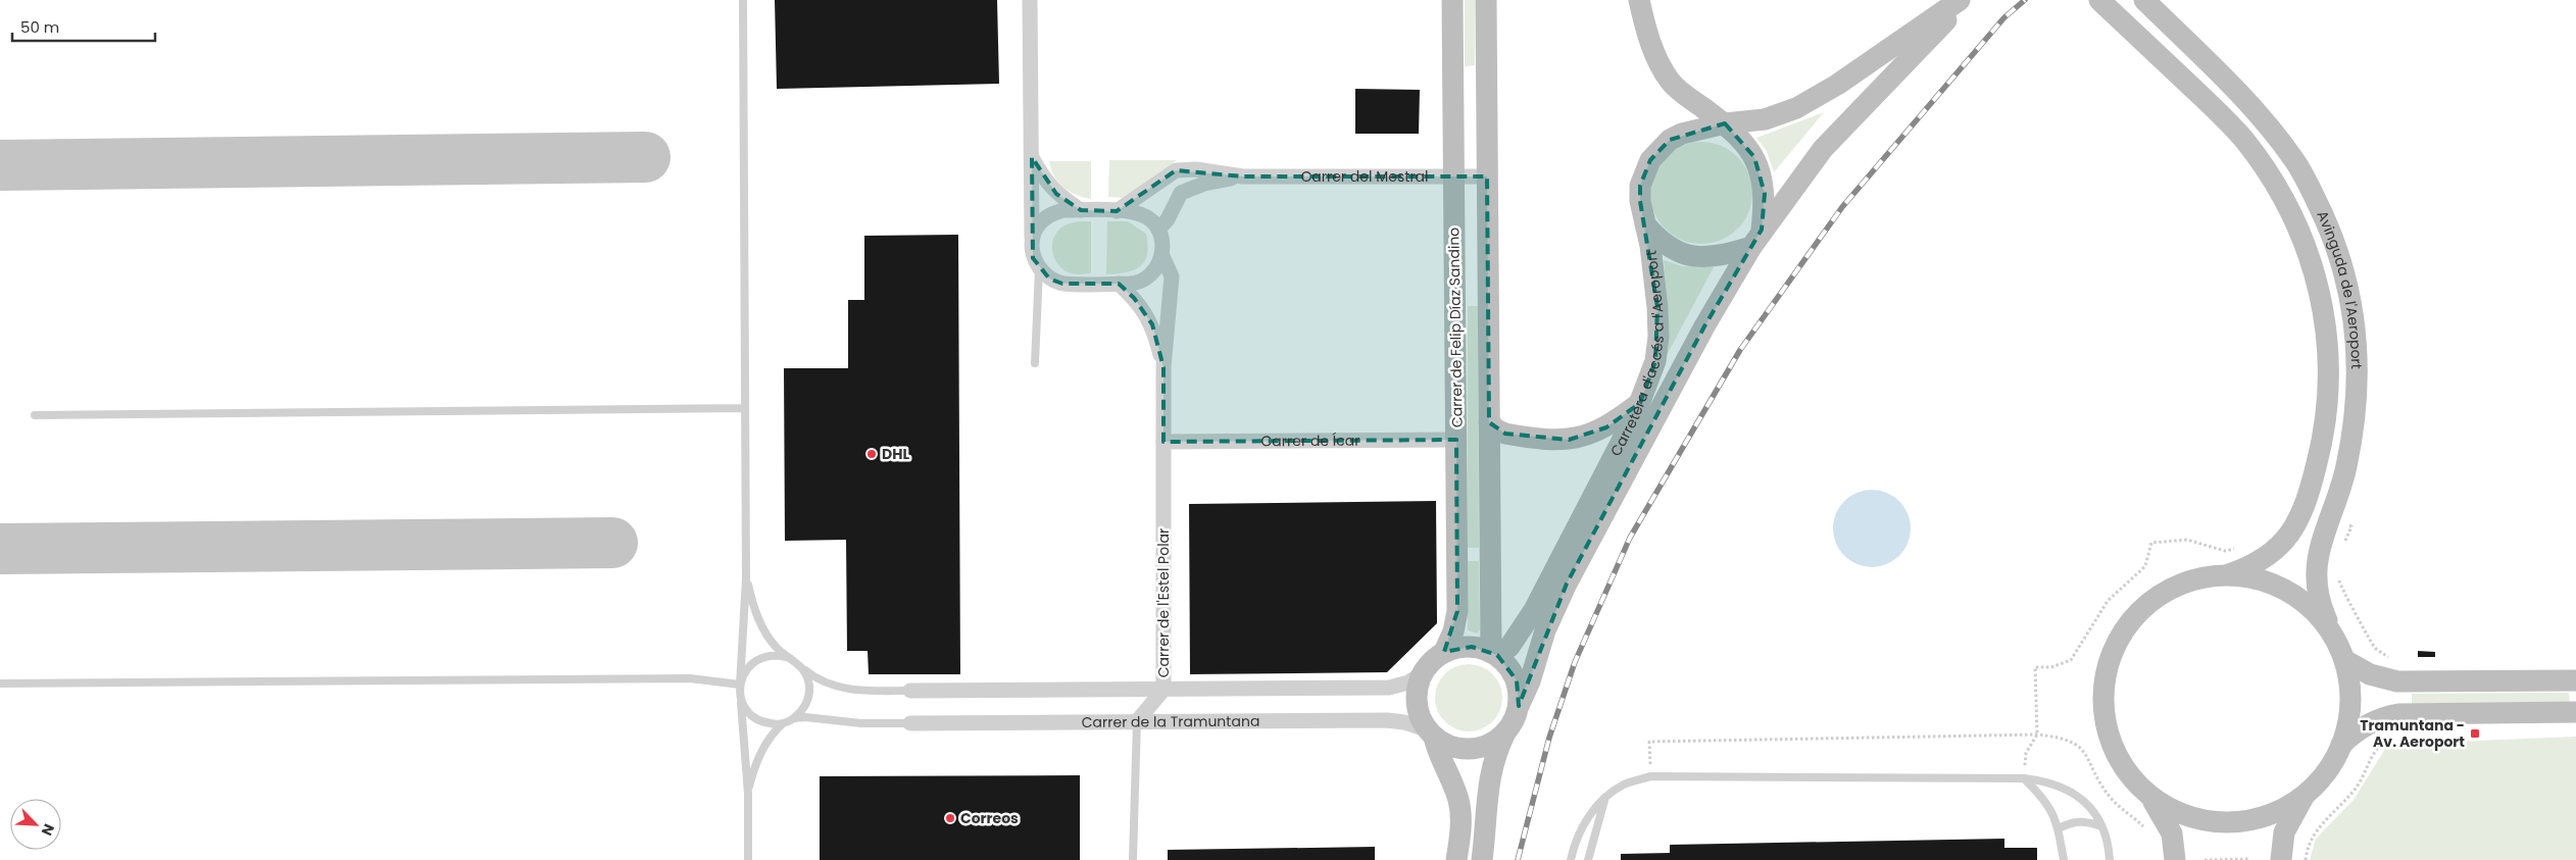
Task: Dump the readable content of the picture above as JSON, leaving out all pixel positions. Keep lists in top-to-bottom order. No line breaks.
{"streets":{"street":["Carrer del Mestral","Avinguda de l'Aeroport","Carrer de Felip Díaz Sandino","Carretera d'accés a l'Aeroport","Carrer de Ícar","Carrer de l'Estel Polar","Carrer de la Tramuntana"]},"crossings":[["Carrer del Mestral","Carrer de Felip Díaz Sandino"],["Carrer del Mestral","Carrer de l'Estel Polar"],["Carrer de Felip Díaz Sandino","Carretera d'accés a l'Aeroport"],["Carrer de Felip Díaz Sandino","Carrer de Ícar"],["Carrer de Felip Díaz Sandino","Carrer de la Tramuntana"],["Carretera d'accés a l'Aeroport","Carrer de la Tramuntana"],["Carrer de Ícar","Carrer de l'Estel Polar"],["Carrer de l'Estel Polar","Carrer de la Tramuntana"]],"places":{"other":["DHL","Correos"],"transit":["Tramuntana - Av. Aeroport"]},"scale_bar":"50 m","north":"bottom right"}
